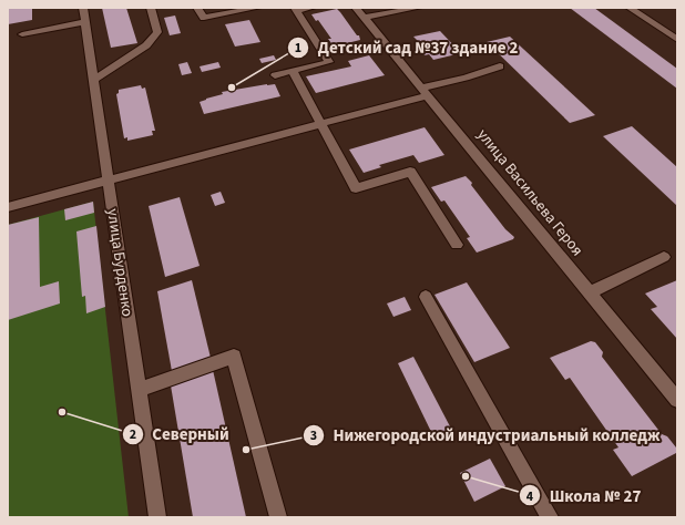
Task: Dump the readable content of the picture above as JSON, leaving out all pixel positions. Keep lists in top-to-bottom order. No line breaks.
{"streets":{"street":["улица Васильева Героя","улица Бурденко"]},"places":["Детский сад №37 здание 2","Северный","Нижегородской индустриальный колледж","Школа № 27"]}
